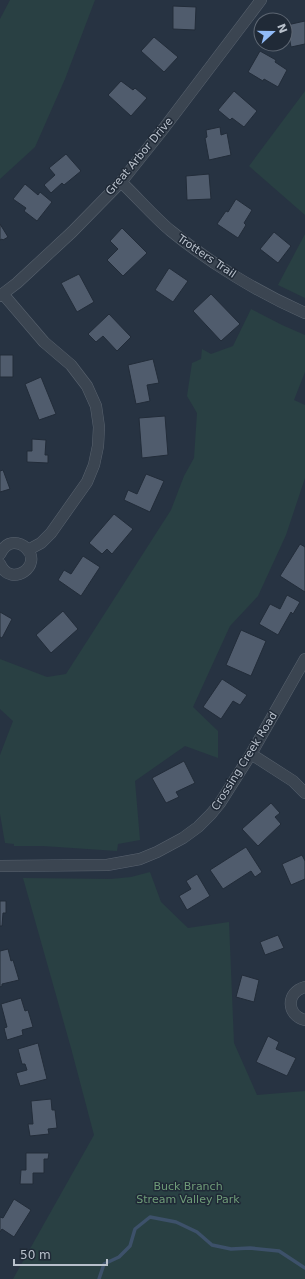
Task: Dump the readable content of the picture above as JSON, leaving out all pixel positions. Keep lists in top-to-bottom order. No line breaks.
{"streets":{"street":["Great Arbor Drive","Trotters Trail","Crossing Creek Road"]},"crossings":[["Great Arbor Drive","Trotters Trail"]],"parks":["Buck Branch Stream Valley Park"],"scale_bar":"50 m","north":"right"}
